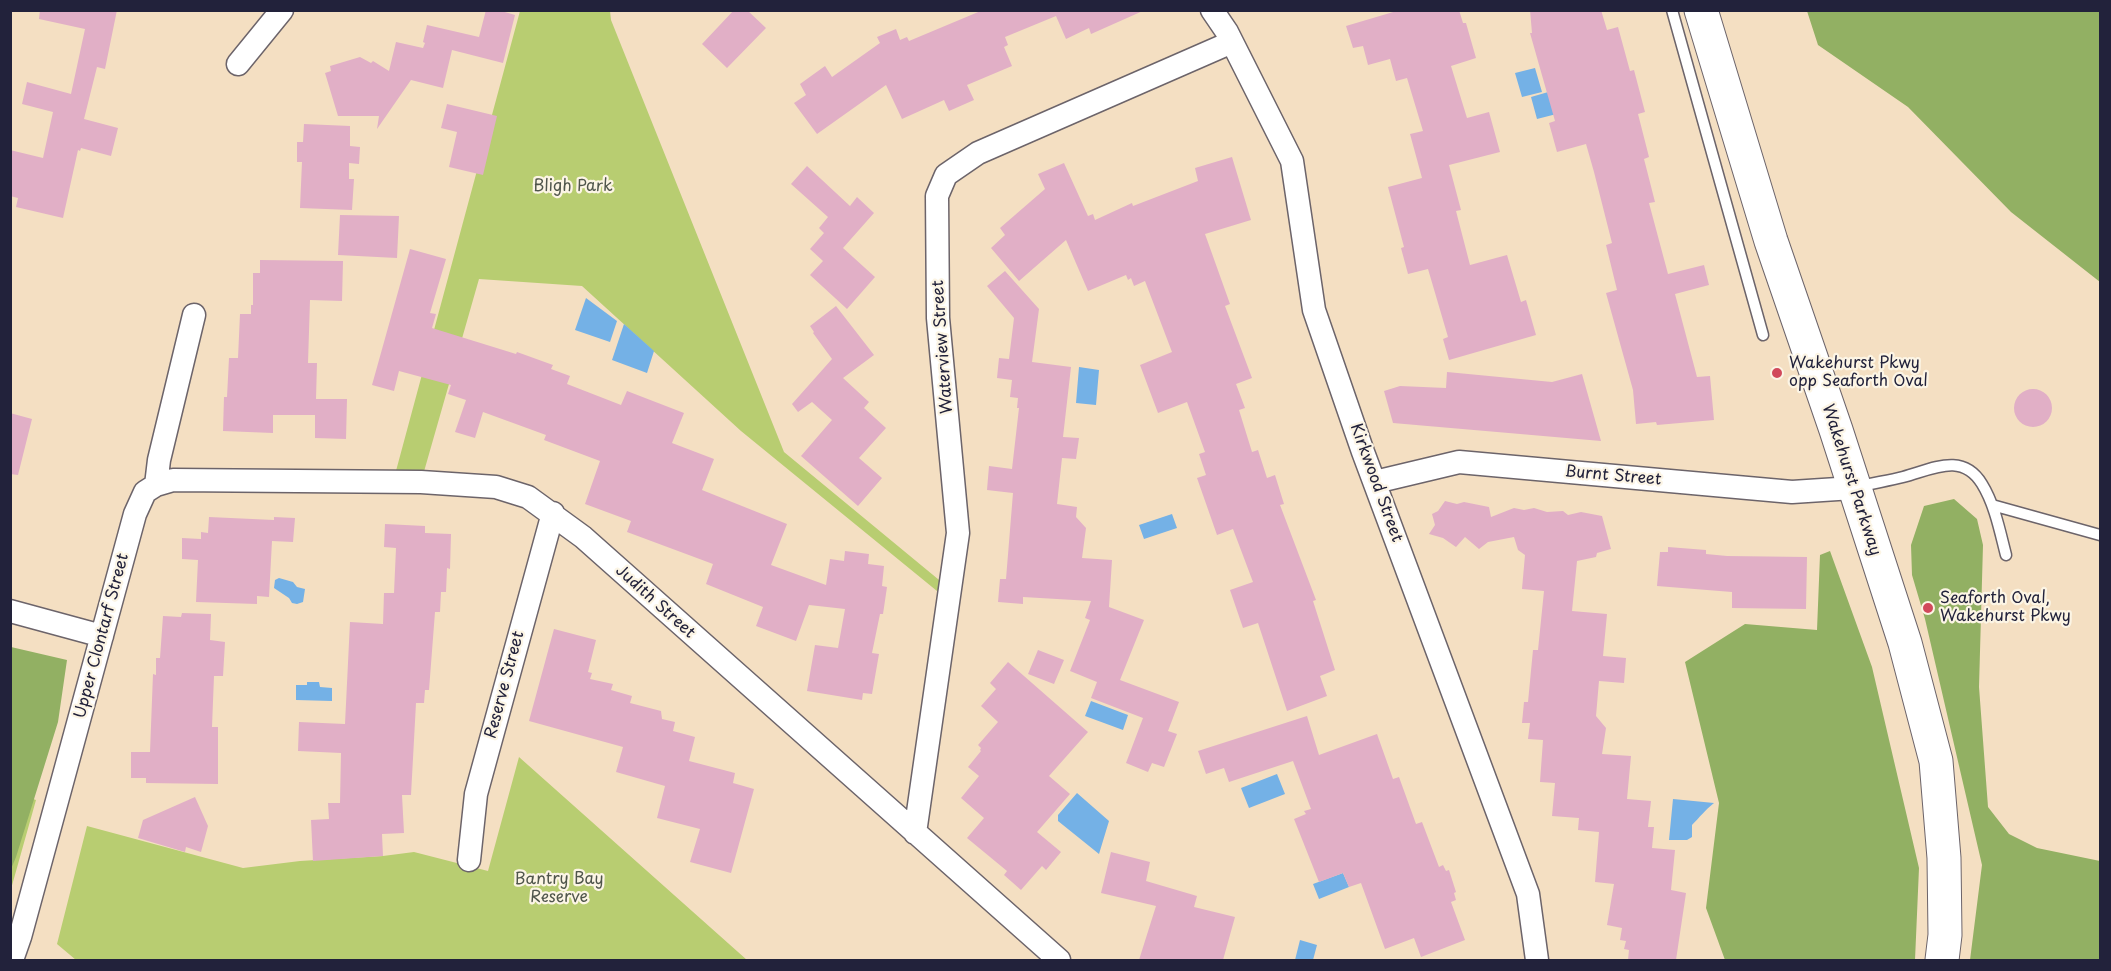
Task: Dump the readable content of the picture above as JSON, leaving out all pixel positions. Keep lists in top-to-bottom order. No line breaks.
{"streets":{"main road":["Wakehurst Parkway"],"street":["Waterview Street","Burnt Street","Kirkwood Street","Judith Street","Upper Clontarf Street","Reserve Street"]},"crossings":[["Waterview Street","Kirkwood Street"],["Waterview Street","Judith Street"],["Burnt Street","Wakehurst Parkway"],["Burnt Street","Kirkwood Street"],["Judith Street","Upper Clontarf Street"],["Judith Street","Reserve Street"]],"parks":["Bligh Park","Bantry Bay Reserve"],"places":["Wakehurst Pkwy opp Seaforth Oval","Seaforth Oval, Wakehurst Pkwy"]}
